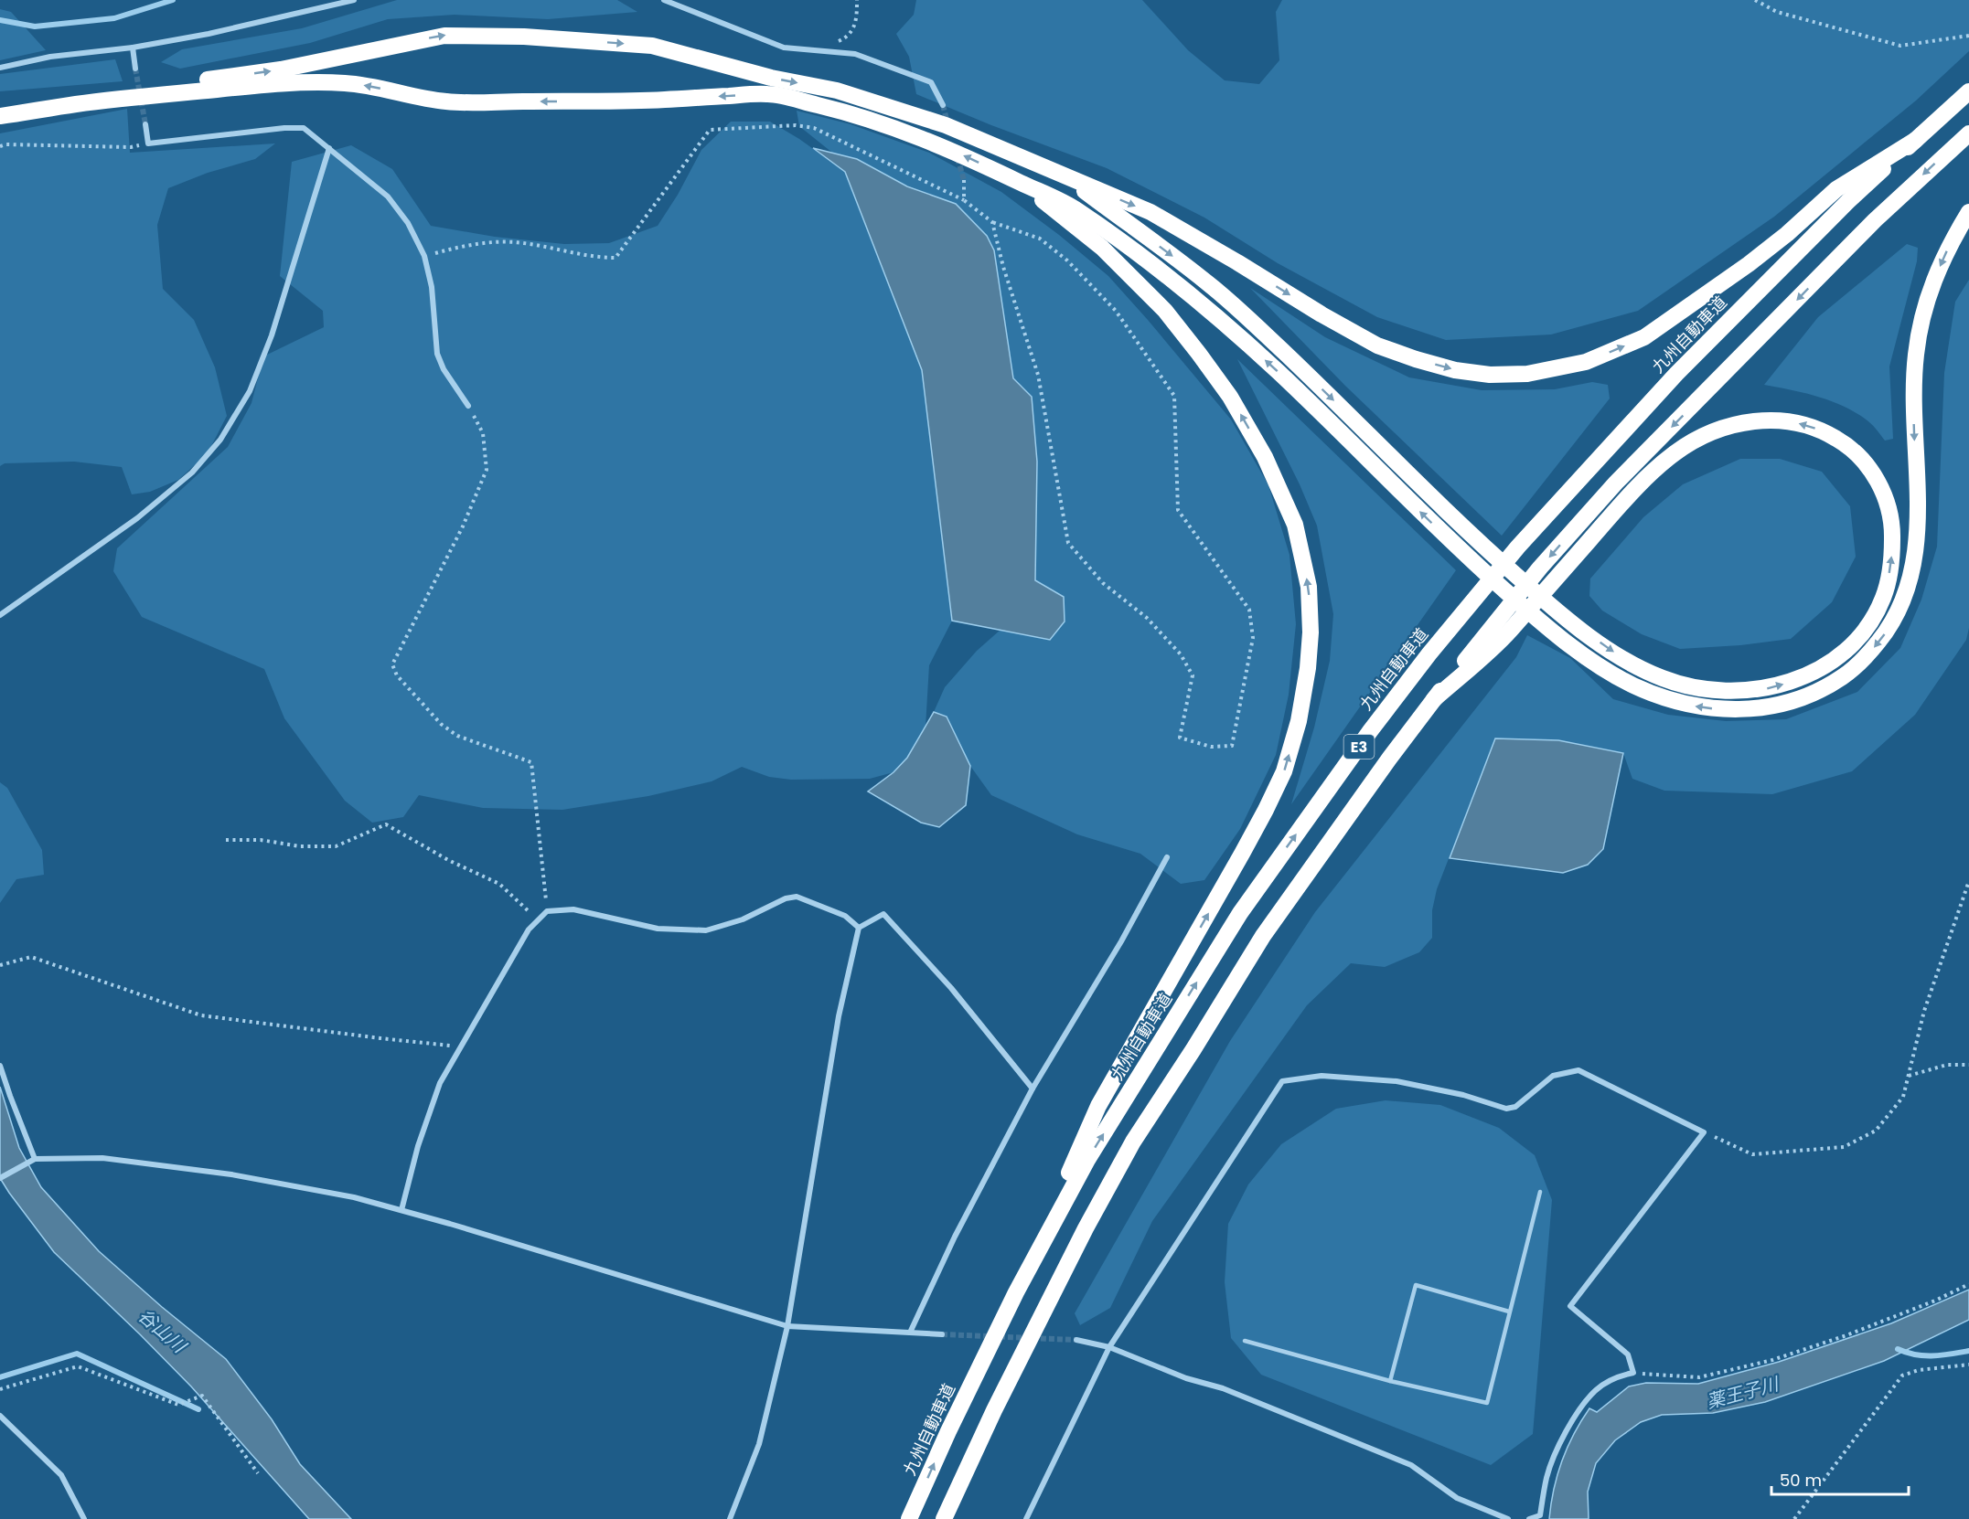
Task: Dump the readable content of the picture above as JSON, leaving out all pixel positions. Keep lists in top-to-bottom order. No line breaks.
{"streets":{"highway":["九州自動車道","E3"]},"water":["谷山川","薬王子川"],"scale_bar":"50 m"}
